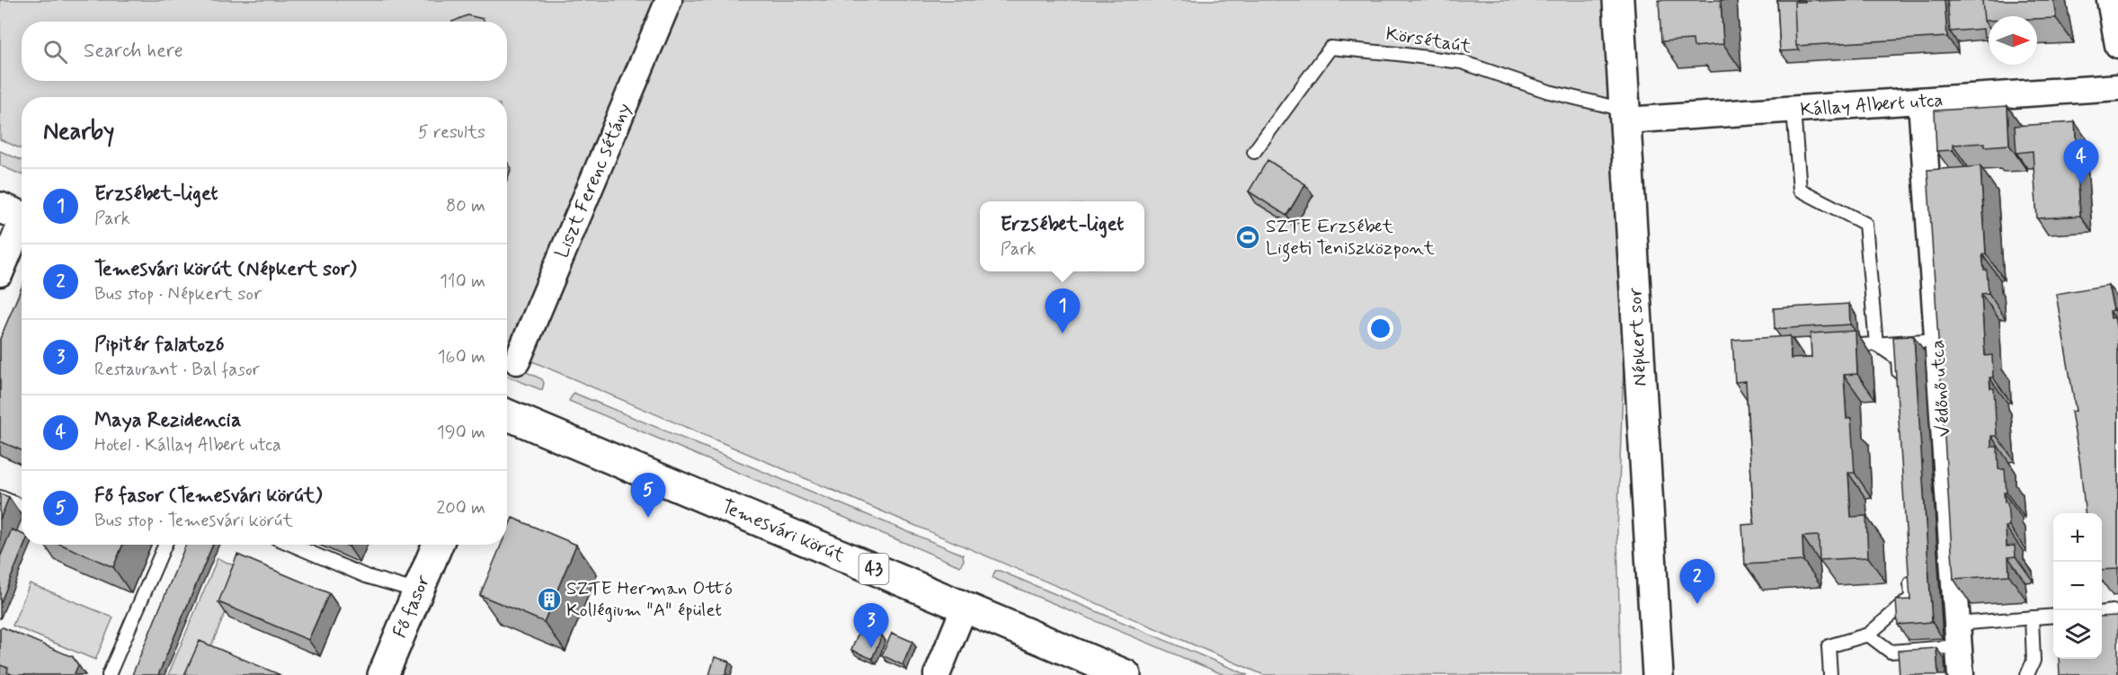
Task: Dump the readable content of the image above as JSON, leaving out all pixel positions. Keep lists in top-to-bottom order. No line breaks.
{"streets":{"street":["Kállay Albert utca","Liszt Ferenc sétány","Népkert sor","Védőnő utca","Temesvári körút","43","Fő fasor"],"lane":["Körsétaút"]},"crossings":[["Körsétaút","Kállay Albert utca"],["Körsétaút","Népkert sor"],["Kállay Albert utca","Népkert sor"],["Kállay Albert utca","Védőnő utca"]],"places":{"sports":["SZTE Erzsébet Ligeti Teniszközpont"],"building":["SZTE Herman Ottó Kollégium \"A\" épület"]},"north":"right","page":{"search":"Search here","heading":["Nearby","5 results"],"pins":["4","1","5","2","3"],"list":[{"mark":"1","name":"Erzsébet-liget","note":"Park","value":"80 m"},{"mark":"2","name":"Temesvári körút (Népkert sor)","note":"Bus stop · Népkert sor","value":"110 m"},{"mark":"3","name":"Pipitér falatozó","note":"Restaurant · Bal fasor","value":"160 m"},{"mark":"4","name":"Maya Rezidencia","note":"Hotel · Kállay Albert utca","value":"190 m"},{"mark":"5","name":"Fő fasor (Temesvári körút)","note":"Bus stop · Temesvári körút","value":"200 m"}],"popup":["Erzsébet-liget","Park"],"map_buttons":["+","−"]}}
